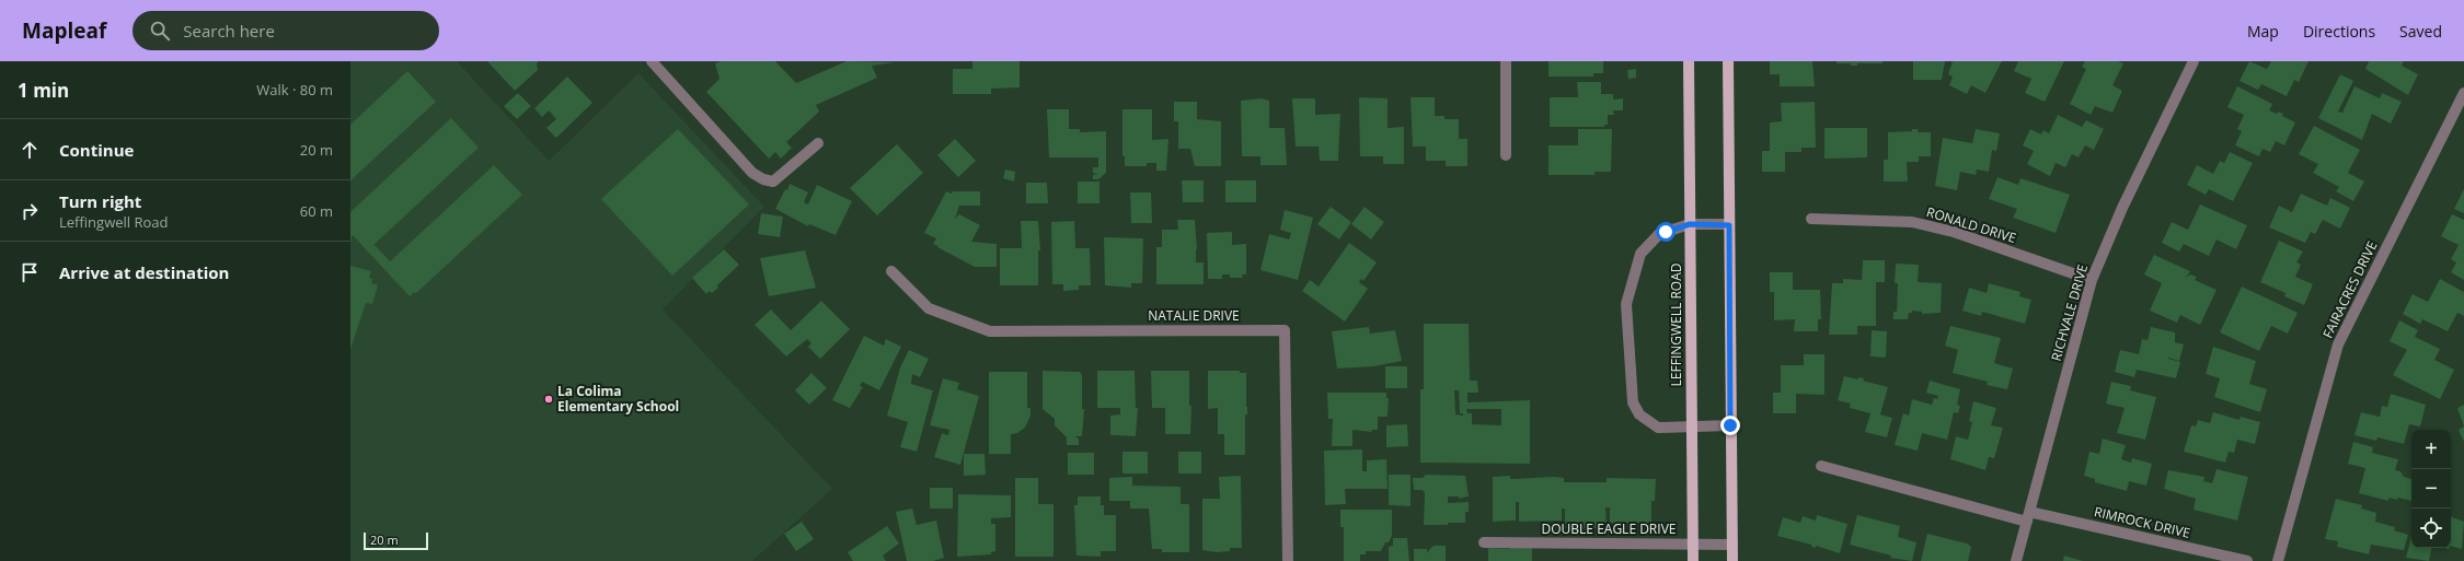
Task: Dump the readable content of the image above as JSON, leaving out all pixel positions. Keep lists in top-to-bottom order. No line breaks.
{"streets":{"main road":["LEFFINGWELL ROAD"],"street":["RONALD DRIVE","FAIRACRES DRIVE","RICHVALE DRIVE","NATALIE DRIVE","RIMROCK DRIVE","DOUBLE EAGLE DRIVE"]},"crossings":[["RONALD DRIVE","RICHVALE DRIVE"],["RICHVALE DRIVE","RIMROCK DRIVE"],["LEFFINGWELL ROAD","DOUBLE EAGLE DRIVE"]],"places":["La Colima Elementary School"],"scale_bar":"20 m","page":{"header":"Mapleaf","search":"Search here","nav":["Map","Directions","Saved"],"heading":["1 min","Walk · 80 m"],"list":[["Continue","20 m"],["Turn right","Leffingwell Road","60 m"],"Arrive at destination"],"map_buttons":["+","−"],"scale":"20 m"}}
